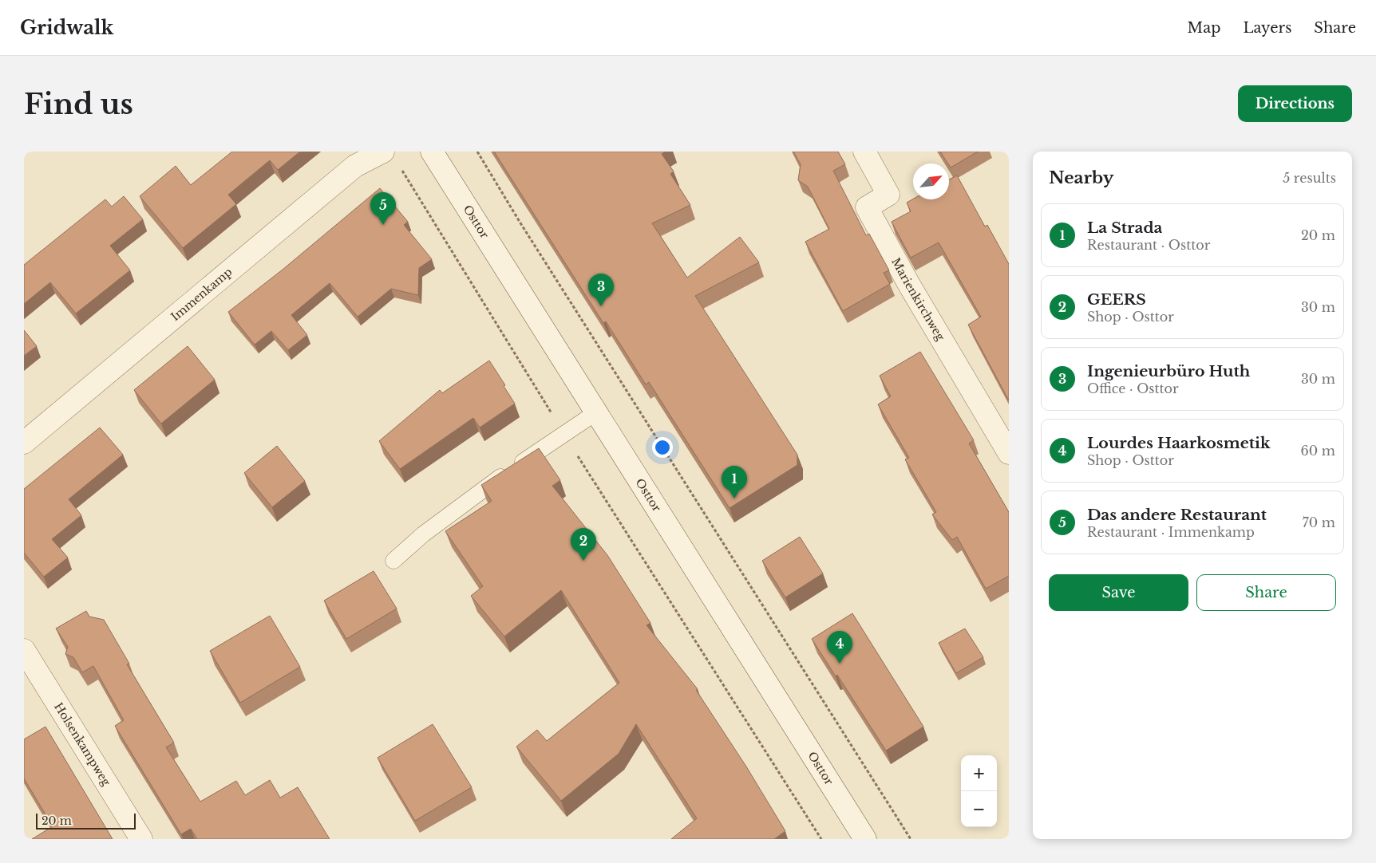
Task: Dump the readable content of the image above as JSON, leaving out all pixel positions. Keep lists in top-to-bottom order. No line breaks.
{"streets":{"street":["Osttor","Immenkamp","Marienkirchweg","Holsenkampweg"]},"scale_bar":"20 m","north":"top right","page":{"header":"Gridwalk","nav":["Map","Layers","Share"],"buttons":["Directions",["Save","Share"]],"title":"Find us","heading":["Nearby","5 results"],"pins":["5","3","1","2","4"],"list":[{"mark":"1","name":"La Strada","note":"Restaurant · Osttor","value":"20 m"},{"mark":"2","name":"GEERS","note":"Shop · Osttor","value":"30 m"},{"mark":"3","name":"Ingenieurbüro Huth","note":"Office · Osttor","value":"30 m"},{"mark":"4","name":"Lourdes Haarkosmetik","note":"Shop · Osttor","value":"60 m"},{"mark":"5","name":"Das andere Restaurant","note":"Restaurant · Immenkamp","value":"70 m"}],"map_buttons":["+","−"],"scale":"20 m"}}
